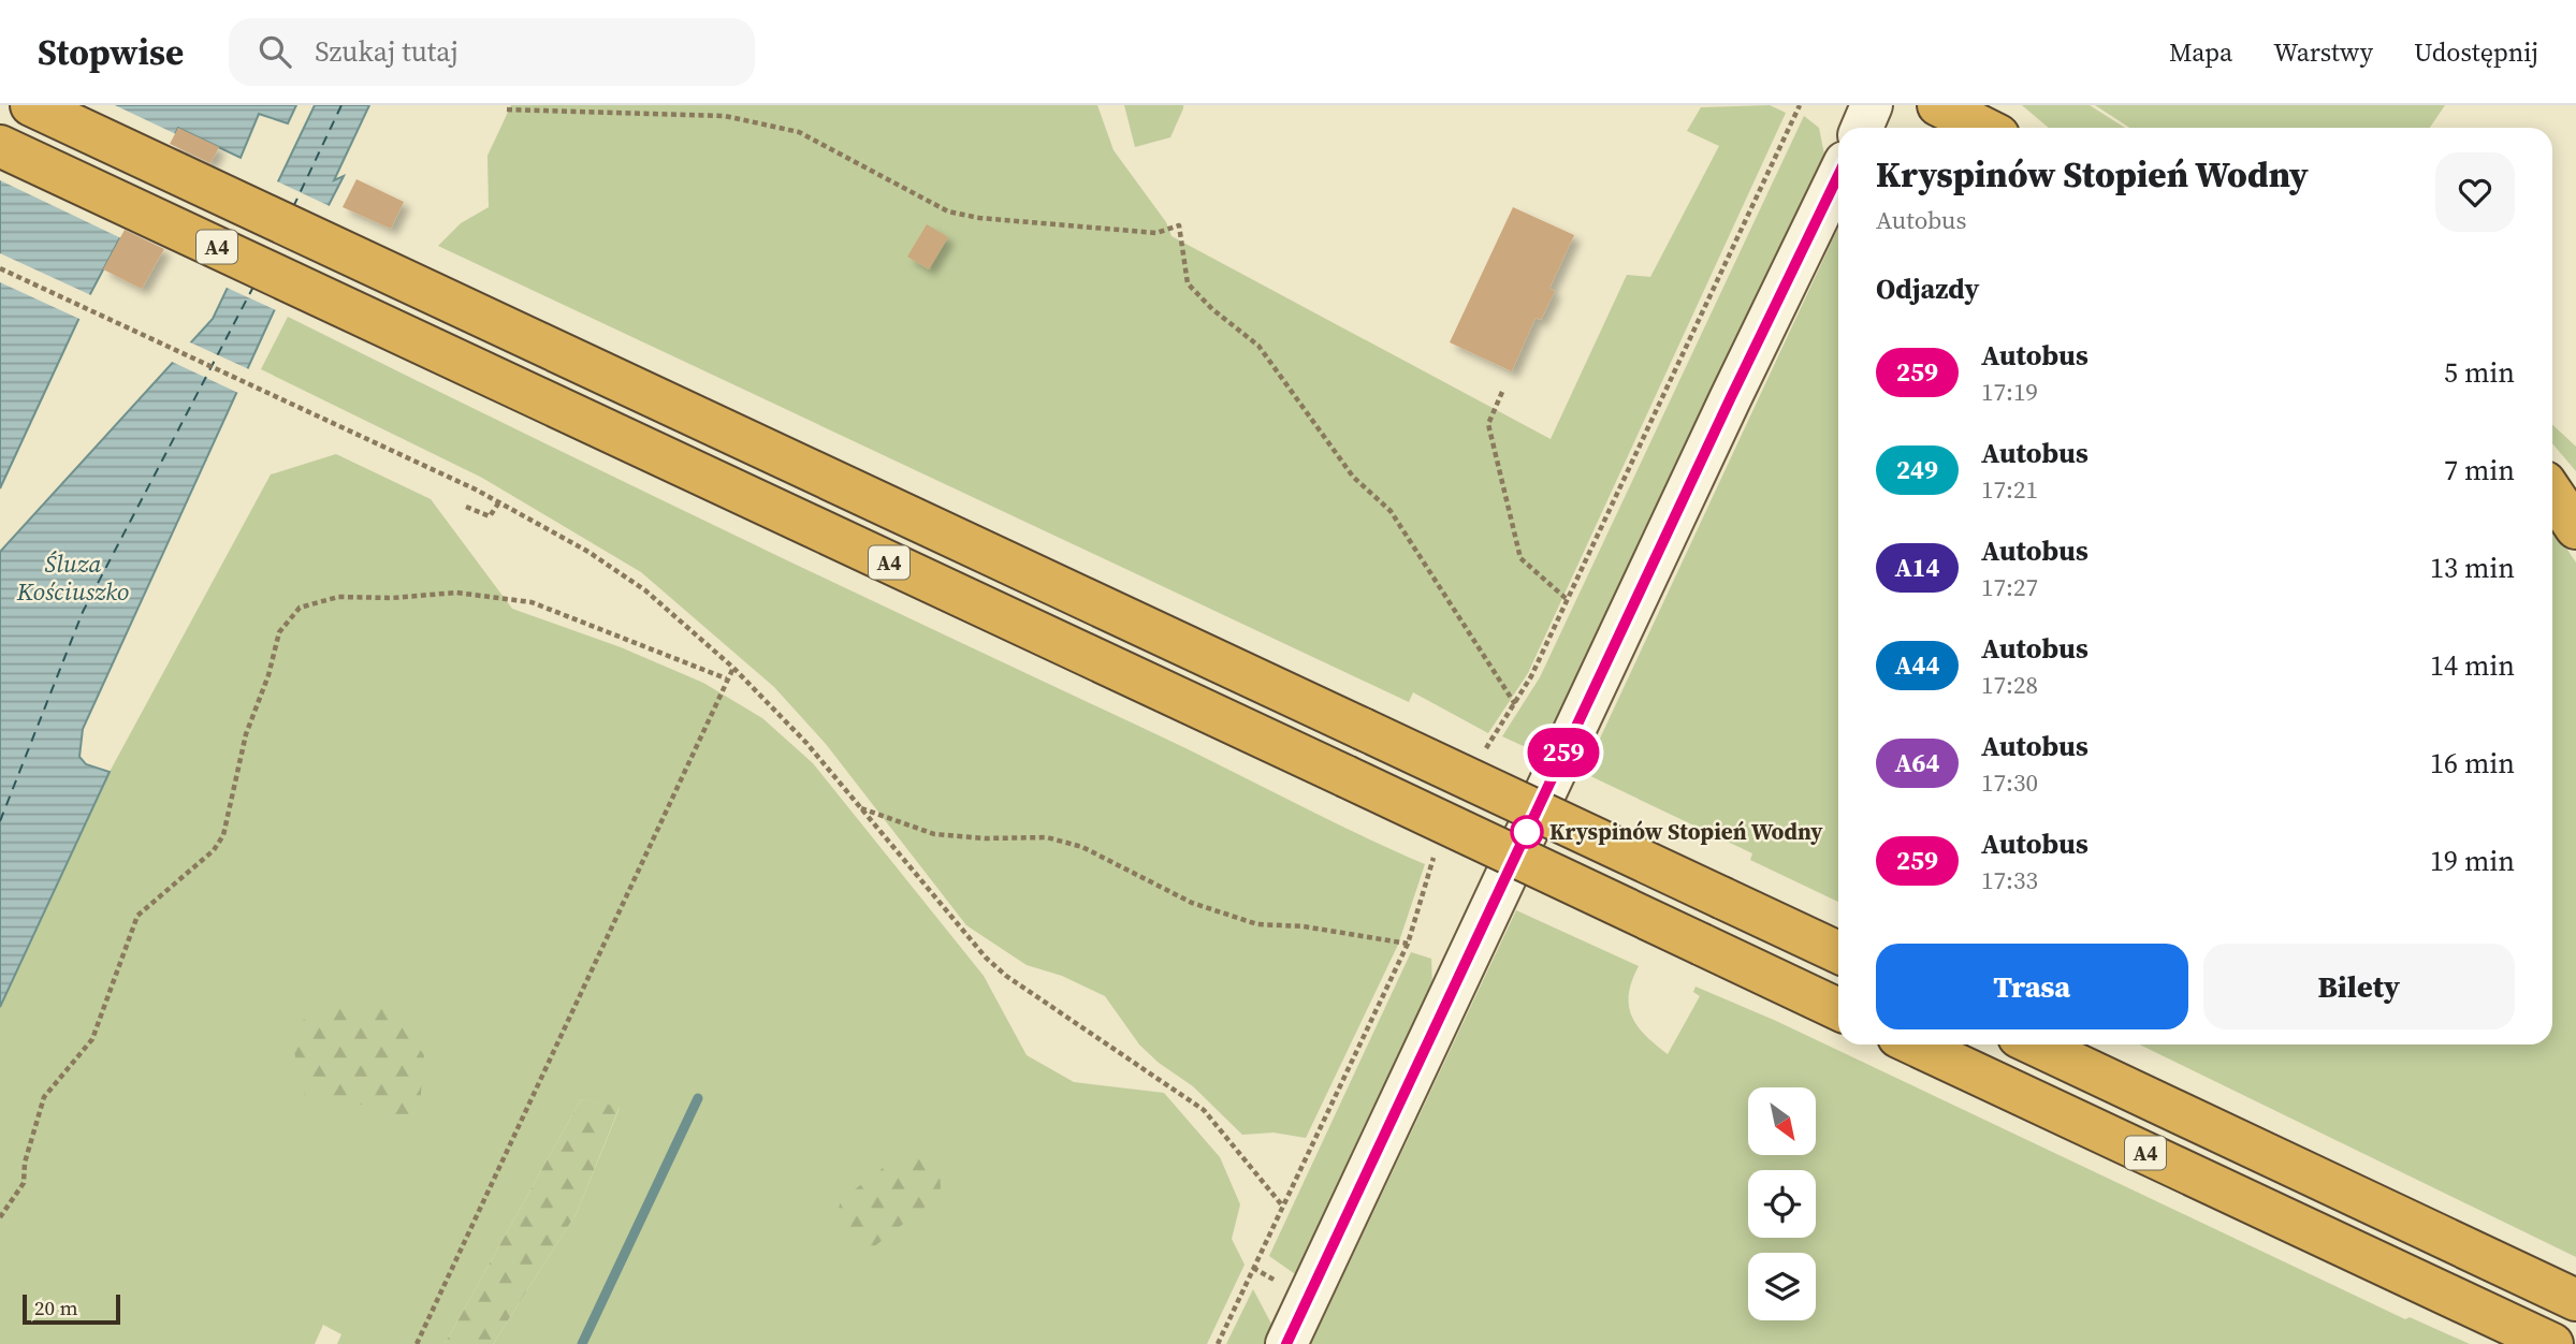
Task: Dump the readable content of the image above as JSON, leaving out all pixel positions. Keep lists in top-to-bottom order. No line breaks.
{"streets":{"highway":["A4"]},"water":["Śluza Kościuszko"],"places":["Kryspinów Stopień Wodny"],"lines":["bus line 259"],"scale_bar":"20 m","north":"bottom right","page":{"header":"Stopwise","search":"Szukaj tutaj","nav":["Mapa","Warstwy","Udostępnij"],"on_map":"259","heading":[["Kryspinów Stopień Wodny","Autobus"],"Odjazdy"],"list":[{"mark":"259","name":"Autobus","note":"17:19","value":"5 min"},{"mark":"249","name":"Autobus","note":"17:21","value":"7 min"},{"mark":"A14","name":"Autobus","note":"17:27","value":"13 min"},{"mark":"A44","name":"Autobus","note":"17:28","value":"14 min"},{"mark":"A64","name":"Autobus","note":"17:30","value":"16 min"},{"mark":"259","name":"Autobus","note":"17:33","value":"19 min"}],"buttons":["Trasa","Bilety"],"scale":"20 m"}}
